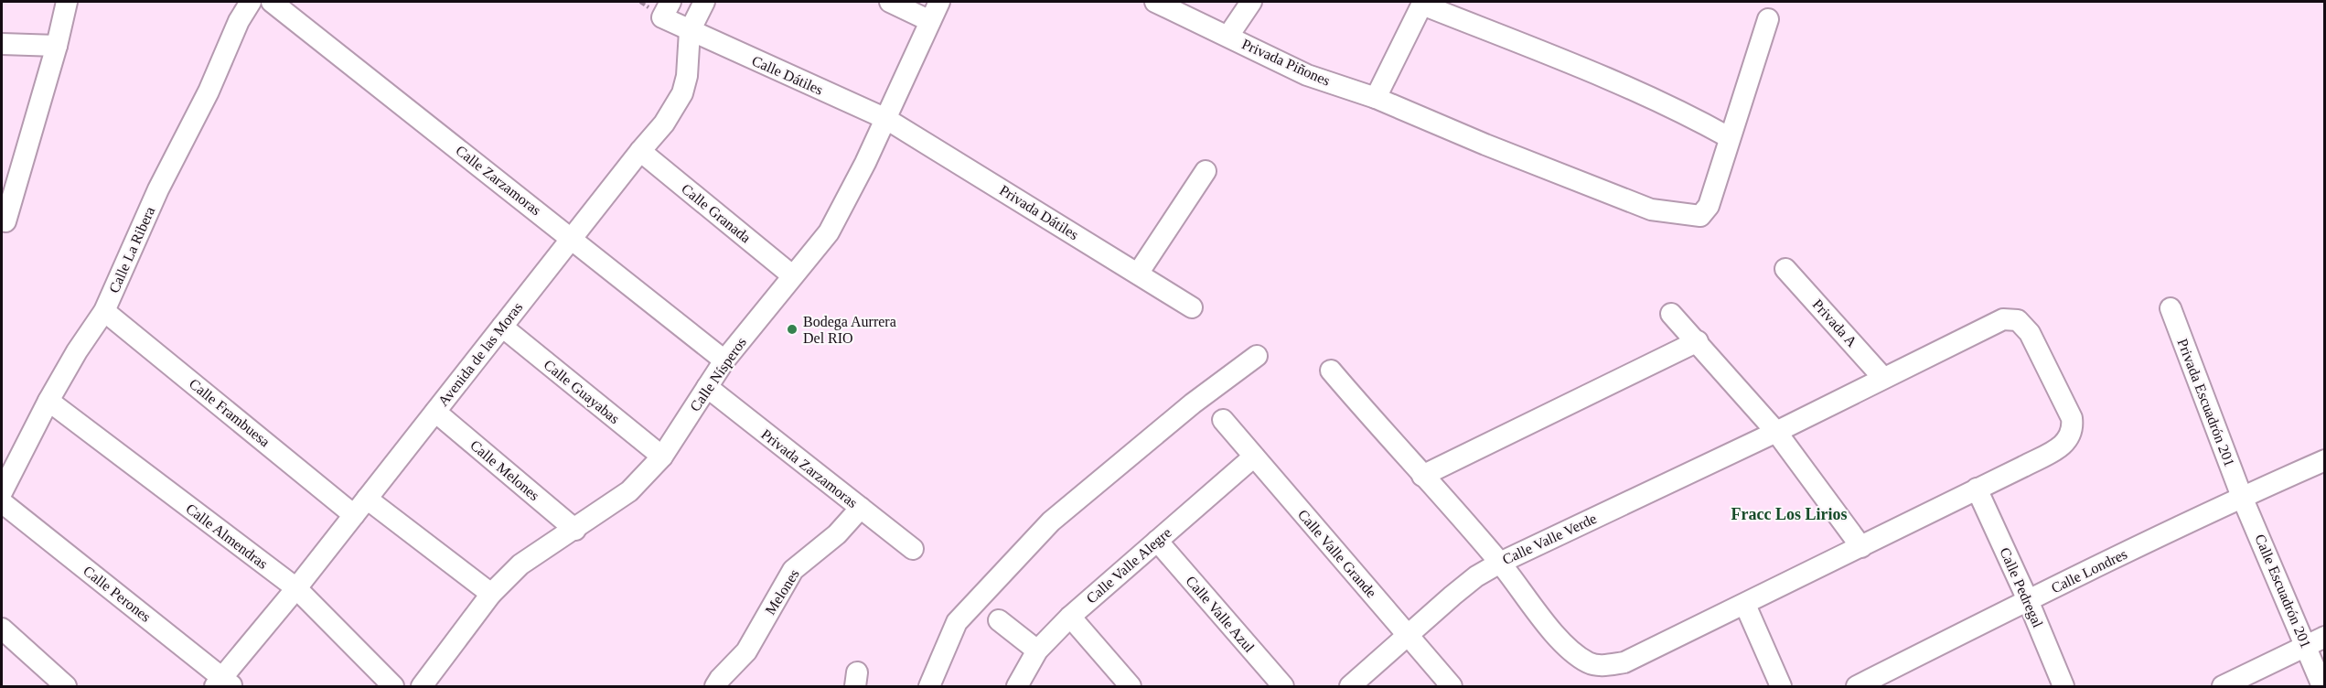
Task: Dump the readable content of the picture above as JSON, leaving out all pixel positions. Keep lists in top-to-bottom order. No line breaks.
{"streets":{"street":["Privada Piñones","Calle Dátiles","Calle Zarzamoras","Privada Dátiles","Calle Granada","Calle La Ribera","Privada A","Avenida de las Moras","Calle Nísperos","Calle Guayabas","Privada Escuadrón 201","Calle Frambuesa","Privada Zarzamoras","Calle Melones","Calle Almendras","Calle Valle Verde","Calle Valle Grande","Calle Valle Alegre","Calle Londres","Calle Pedregal","Calle Escuadrón 201","Melones","Calle Perones","Calle Valle Azul"]},"crossings":[["Calle Dátiles","Privada Dátiles"],["Calle Dátiles","Avenida de las Moras"],["Calle Dátiles","Calle Nísperos"],["Calle Zarzamoras","Avenida de las Moras"],["Calle Zarzamoras","Calle Nísperos"],["Privada Dátiles","Calle Nísperos"],["Calle Granada","Avenida de las Moras"],["Calle Granada","Calle Nísperos"],["Calle La Ribera","Calle Frambuesa"],["Calle La Ribera","Calle Almendras"],["Privada A","Calle Valle Verde"],["Avenida de las Moras","Calle Guayabas"],["Avenida de las Moras","Calle Frambuesa"],["Avenida de las Moras","Calle Melones"],["Avenida de las Moras","Calle Almendras"],["Avenida de las Moras","Calle Perones"],["Calle Nísperos","Calle Guayabas"],["Calle Nísperos","Calle Frambuesa"],["Calle Nísperos","Privada Zarzamoras"],["Calle Nísperos","Calle Melones"],["Privada Escuadrón 201","Calle Londres"],["Privada Escuadrón 201","Calle Escuadrón 201"],["Privada Zarzamoras","Melones"],["Calle Valle Verde","Calle Valle Grande"],["Calle Valle Verde","Calle Pedregal"],["Calle Valle Grande","Calle Valle Alegre"],["Calle Valle Alegre","Calle Valle Azul"],["Calle Londres","Calle Pedregal"],["Calle Londres","Calle Escuadrón 201"]],"districts":["Fracc Los Lirios"],"places":["Bodega Aurrera Del RIO"]}
